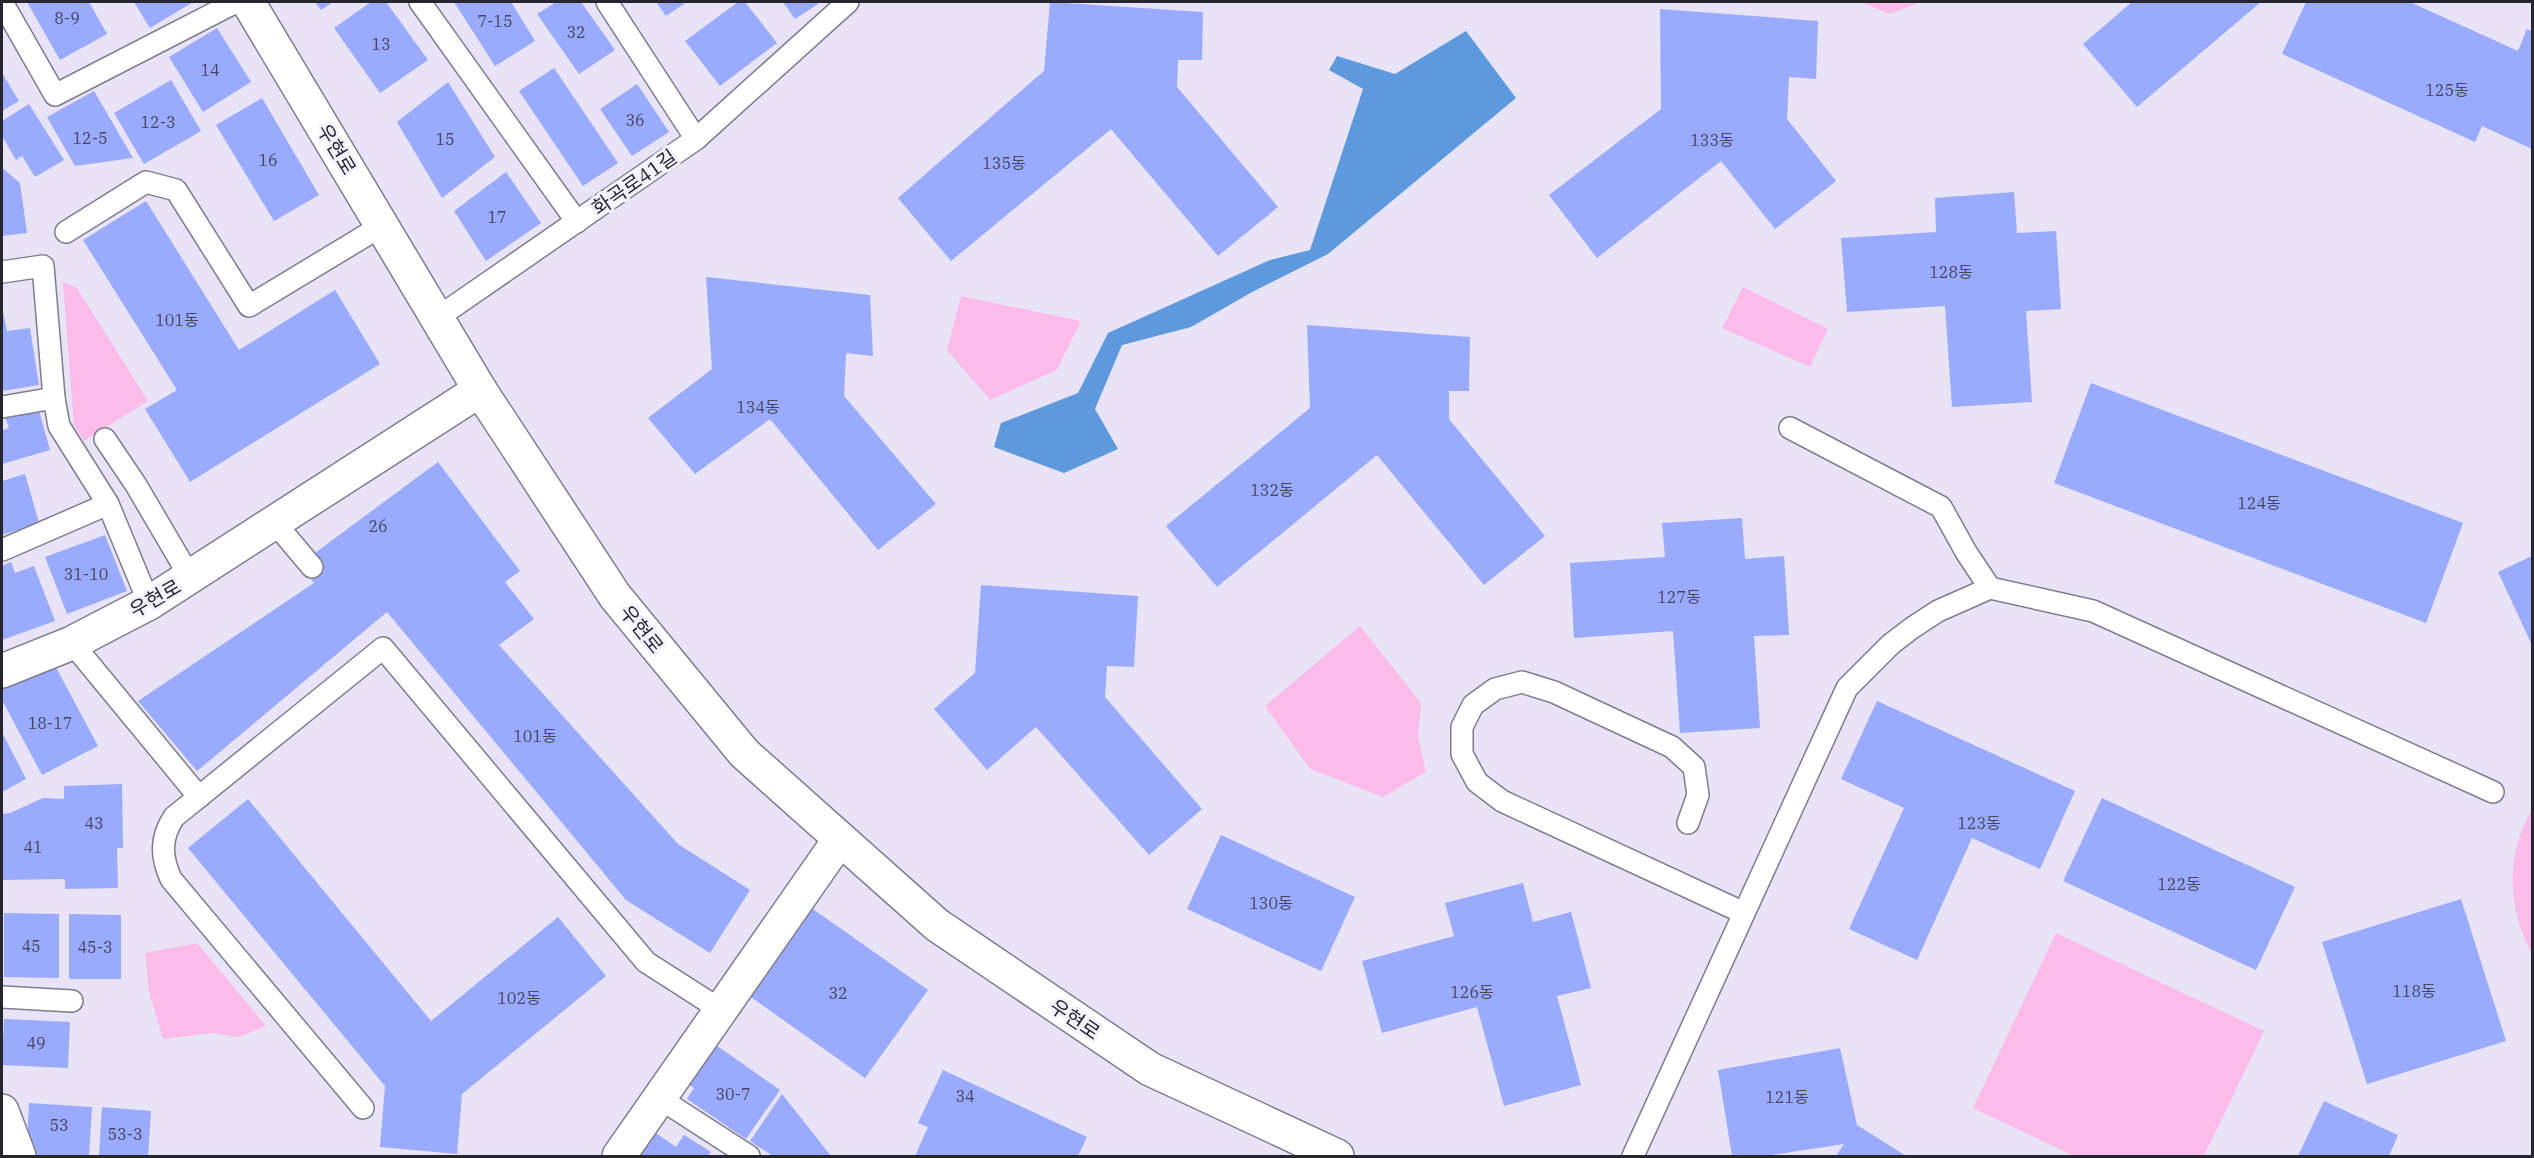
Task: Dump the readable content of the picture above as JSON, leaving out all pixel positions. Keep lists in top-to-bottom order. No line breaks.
{"streets":{"street":["우현로"],"lane":["화곡로41길"]},"crossings":[["우현로","화곡로41길"]],"house_numbers":["8-9","7-15","32","13","14","125동","36","12-3","12-5","15","133동","16","135동","17","128동","101동","134동","132동","124동","26","31-10","127동","18-17","101동","43","123동","41","122동","130동","45","45-3","118동","126동","32","102동","49","30-7","34","121동","53","53-3"]}
